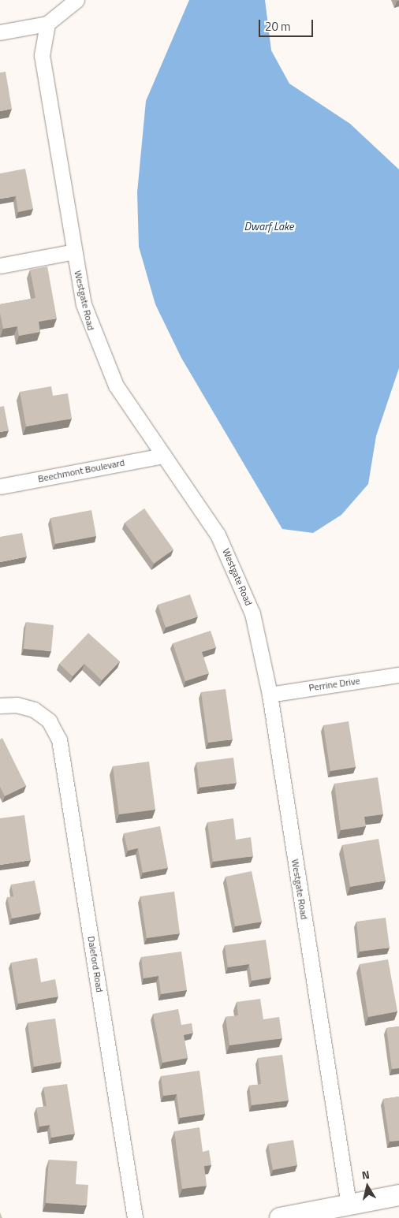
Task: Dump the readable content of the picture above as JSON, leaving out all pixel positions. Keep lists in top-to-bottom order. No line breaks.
{"streets":{"street":["Westgate Road","Beechmont Boulevard","Perrine Drive","Daleford Road"]},"crossings":[["Westgate Road","Beechmont Boulevard"],["Westgate Road","Perrine Drive"]],"water":["Dwarf Lake"],"scale_bar":"20 m","north":"top"}
